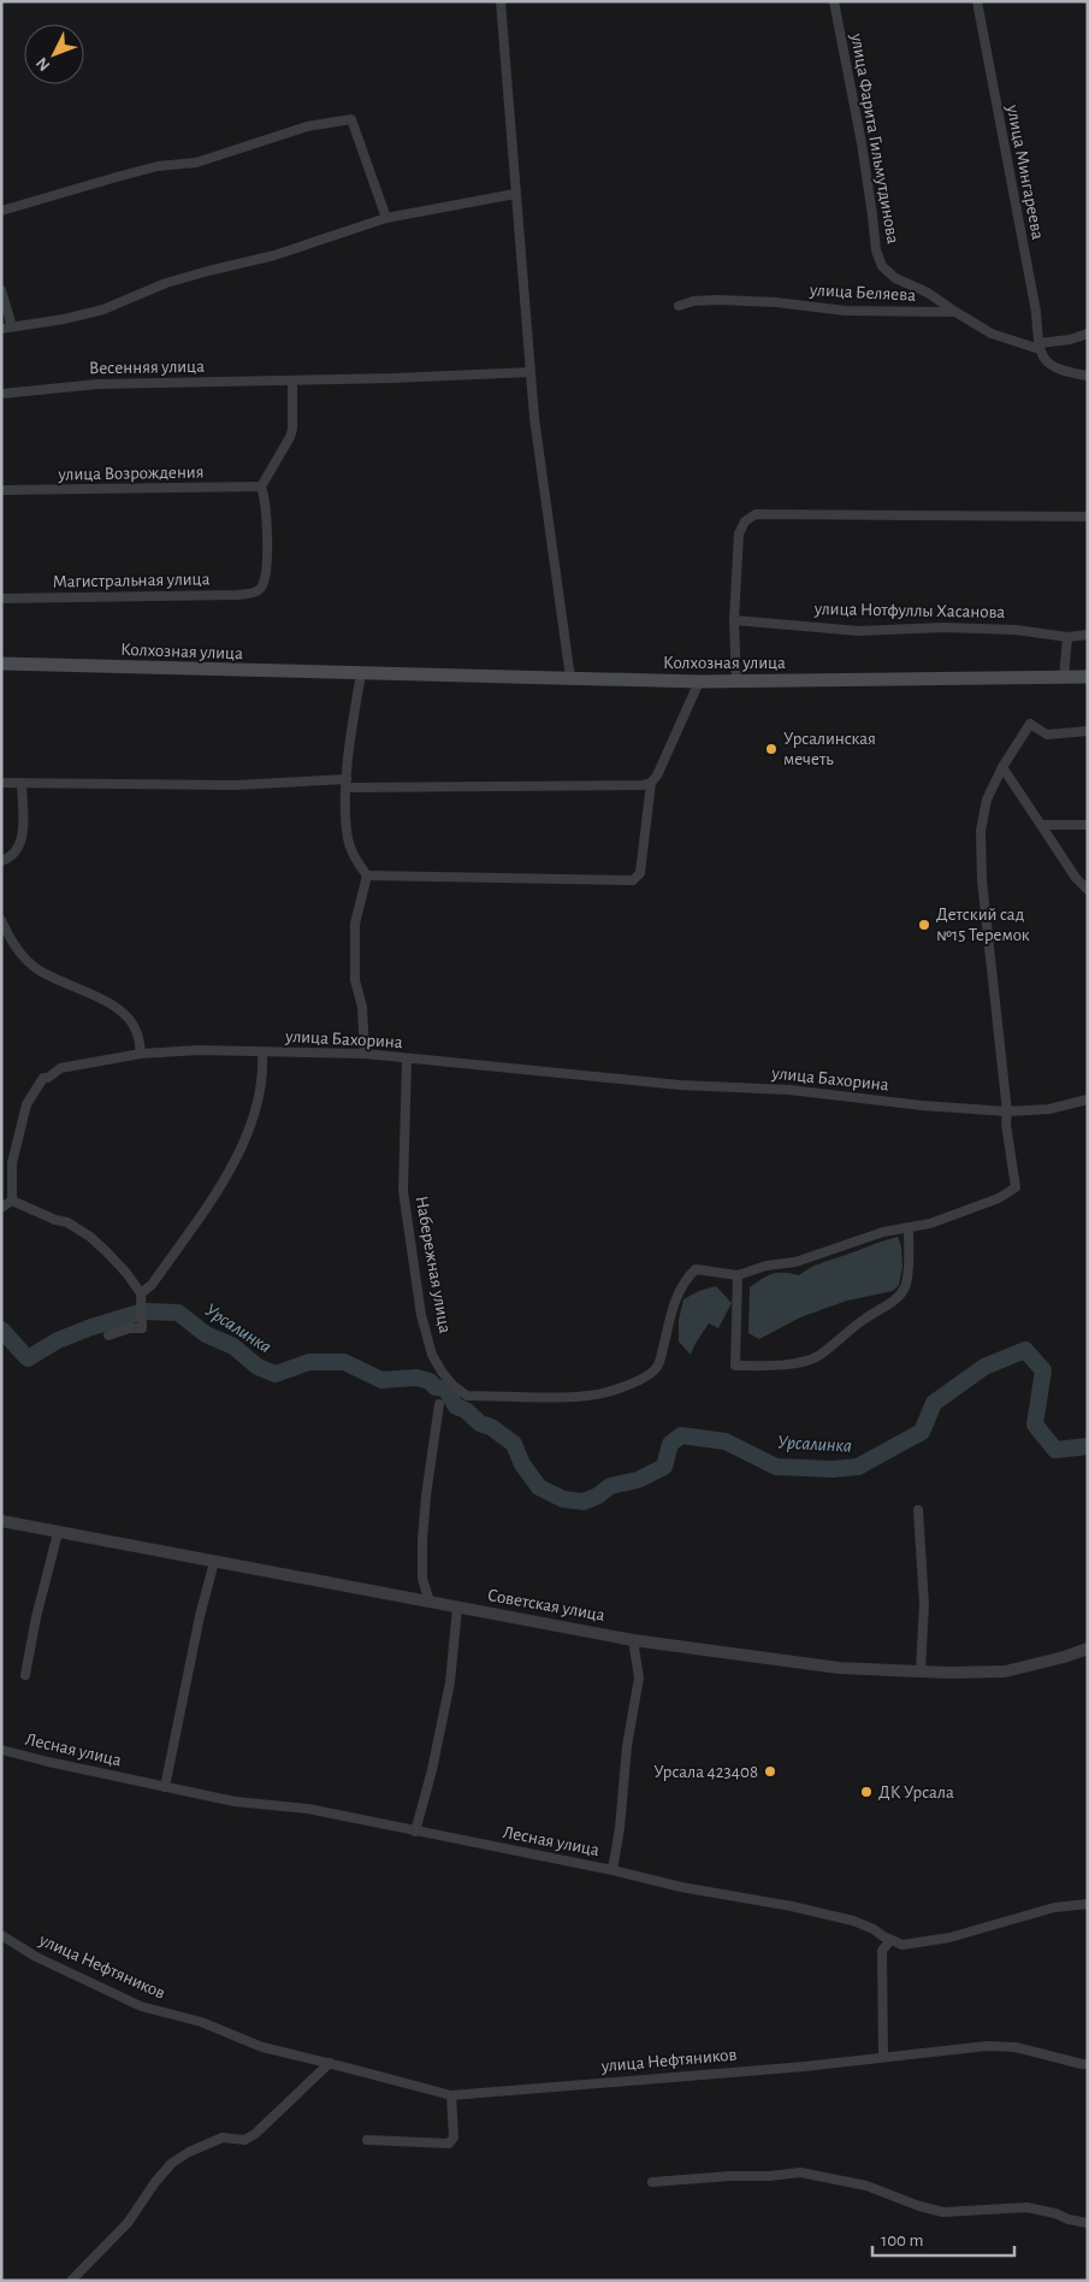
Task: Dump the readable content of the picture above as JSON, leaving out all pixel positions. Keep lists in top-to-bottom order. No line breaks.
{"streets":{"main road":["Колхозная улица"],"street":["улица Фарита Гильмутдинова","улица Мингареева","улица Беляева","Весенняя улица","улица Возрождения","Магистральная улица","улица Нотфуллы Хасанова","улица Бахорина","Набережная улица","Советская улица","Лесная улица","улица Нефтяников"]},"crossings":[["улица Фарита Гильмутдинова","улица Беляева"],["улица Возрождения","Магистральная улица"],["улица Бахорина","Набережная улица"]],"water":["Урсалинка"],"places":["Урсалинская мечеть","Детский сад №15 Теремок","Урсала 423408","ДК Урсала"],"scale_bar":"100 m","north":"bottom left"}
